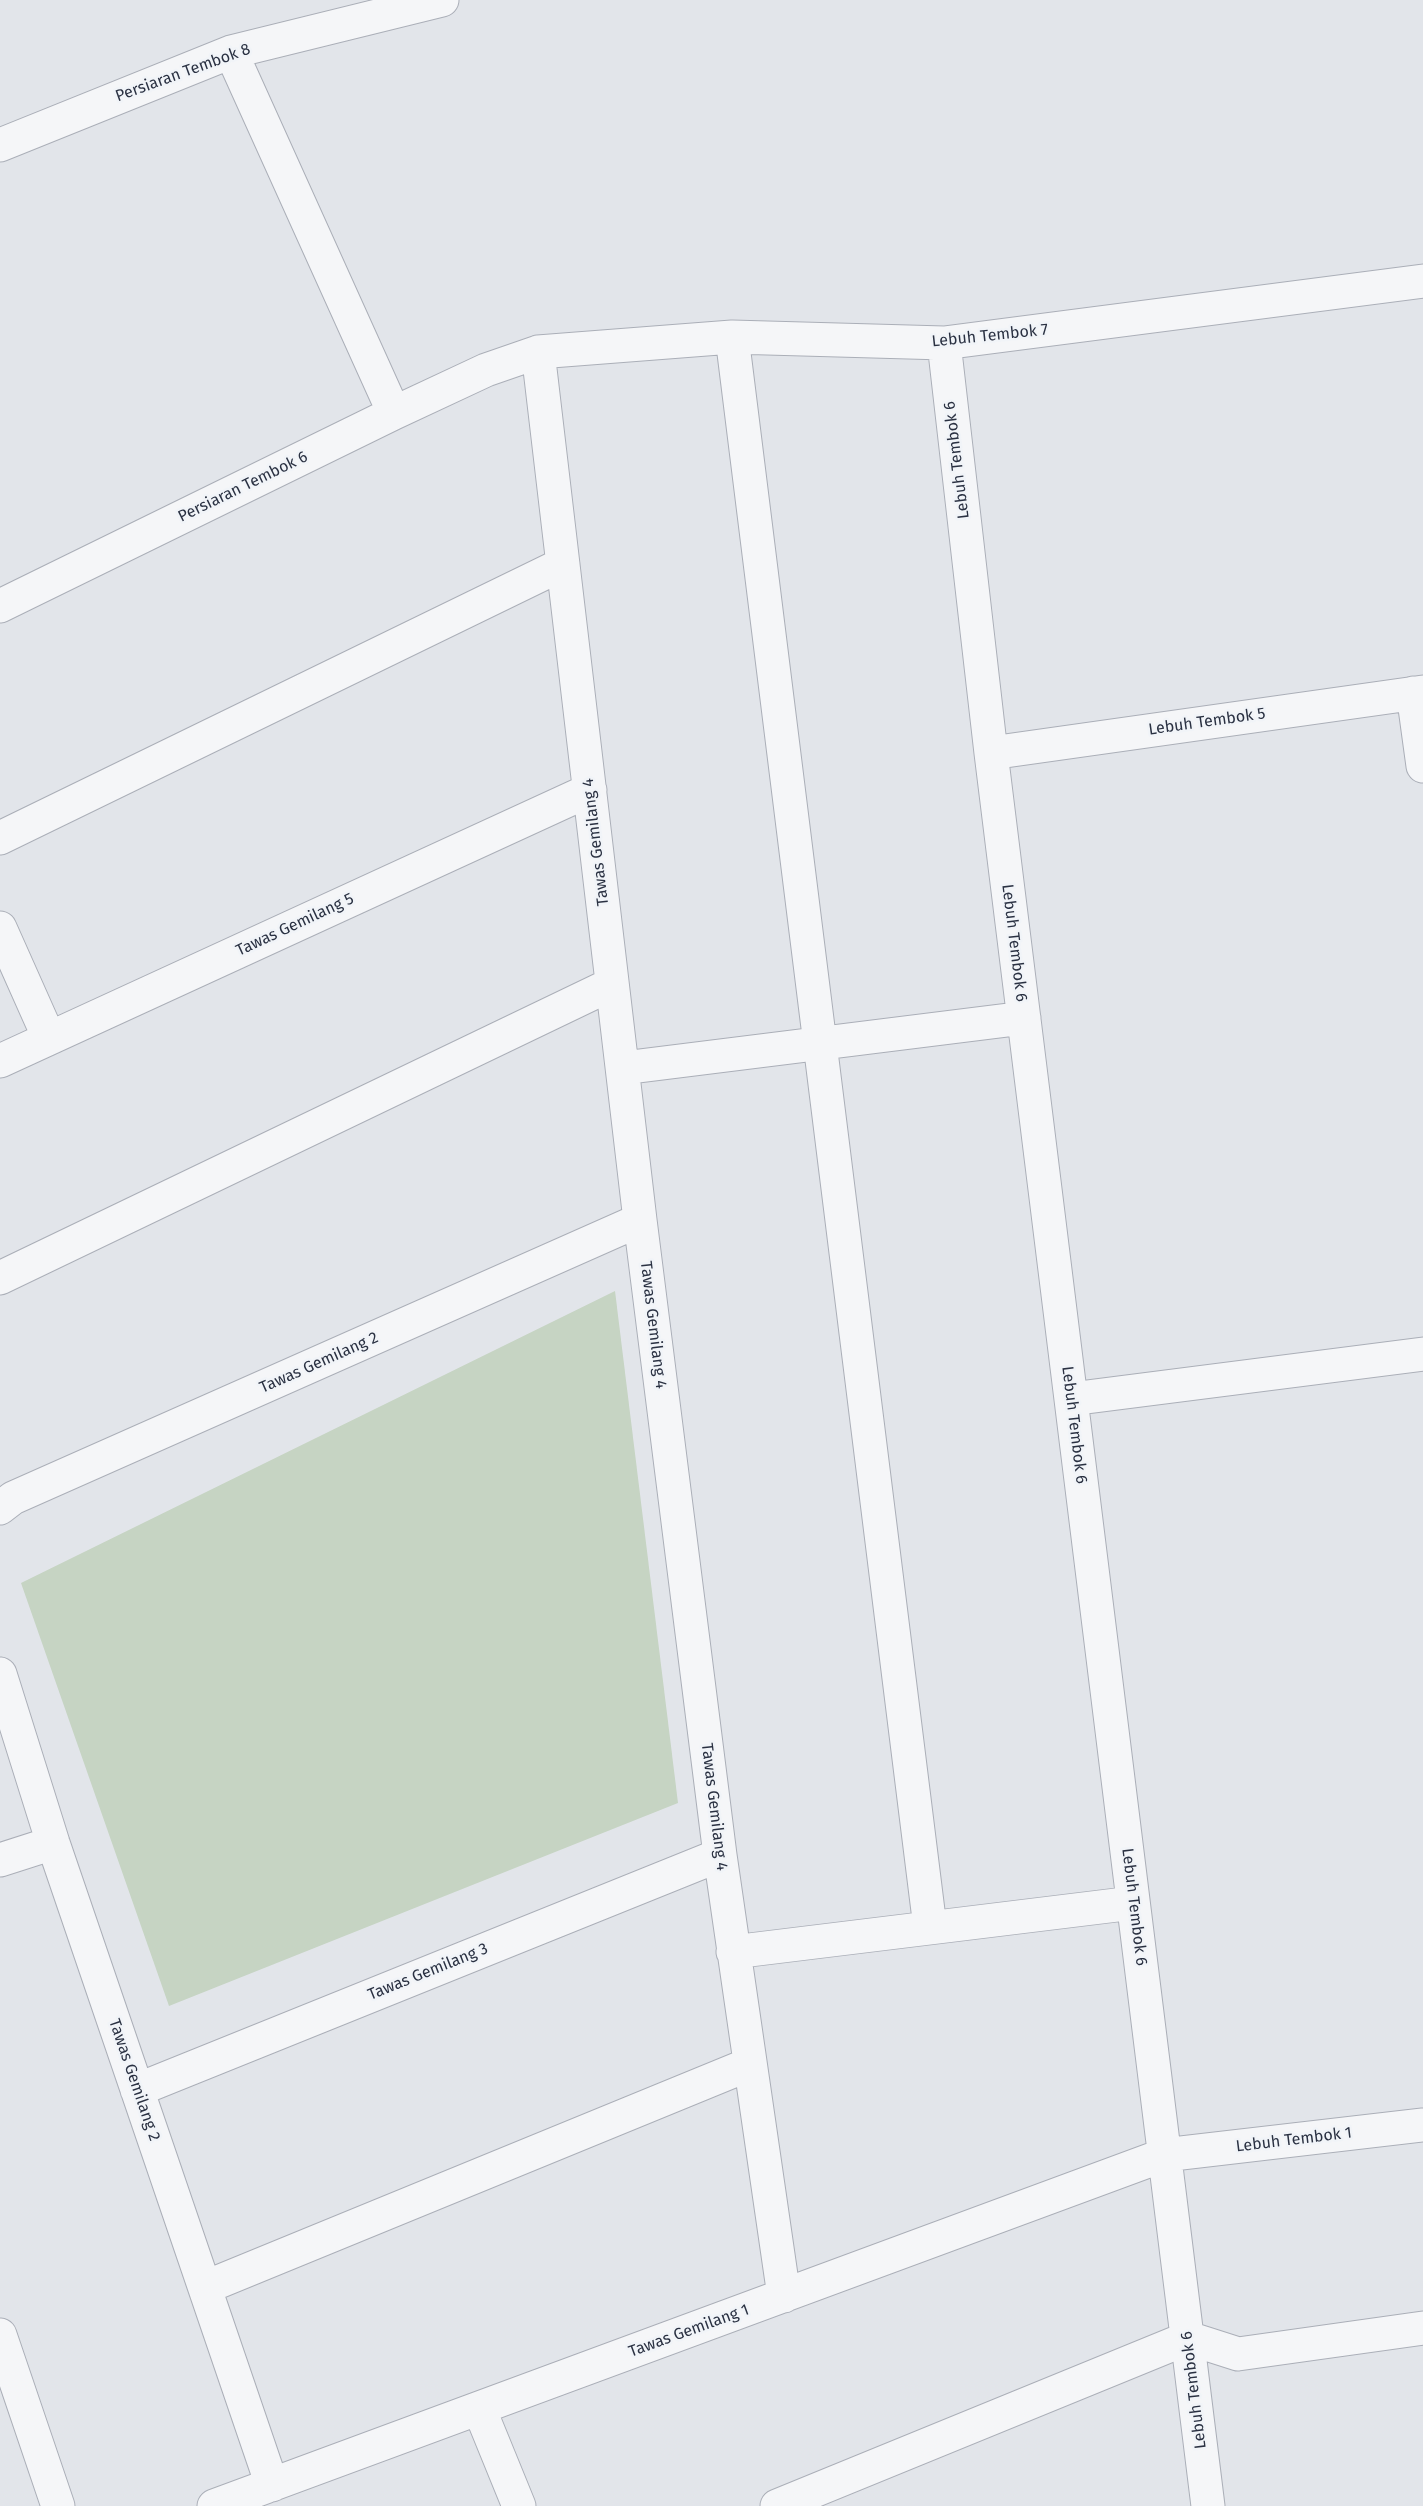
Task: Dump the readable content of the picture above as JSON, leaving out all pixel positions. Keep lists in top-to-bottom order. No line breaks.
{"streets":{"street":["Persiaran Tembok 8","Lebuh Tembok 7","Lebuh Tembok 6","Persiaran Tembok 6","Lebuh Tembok 5","Tawas Gemilang 4","Tawas Gemilang 5","Tawas Gemilang 2","Tawas Gemilang 3","Lebuh Tembok 1","Tawas Gemilang 1"]},"crossings":[["Lebuh Tembok 7","Lebuh Tembok 6"],["Lebuh Tembok 7","Persiaran Tembok 6"],["Lebuh Tembok 7","Tawas Gemilang 4"],["Lebuh Tembok 6","Lebuh Tembok 5"],["Lebuh Tembok 6","Lebuh Tembok 1"],["Lebuh Tembok 6","Tawas Gemilang 1"],["Tawas Gemilang 4","Tawas Gemilang 5"],["Tawas Gemilang 4","Tawas Gemilang 2"],["Tawas Gemilang 4","Tawas Gemilang 3"],["Tawas Gemilang 4","Tawas Gemilang 1"],["Tawas Gemilang 2","Tawas Gemilang 3"],["Tawas Gemilang 2","Tawas Gemilang 1"],["Lebuh Tembok 1","Tawas Gemilang 1"]]}
